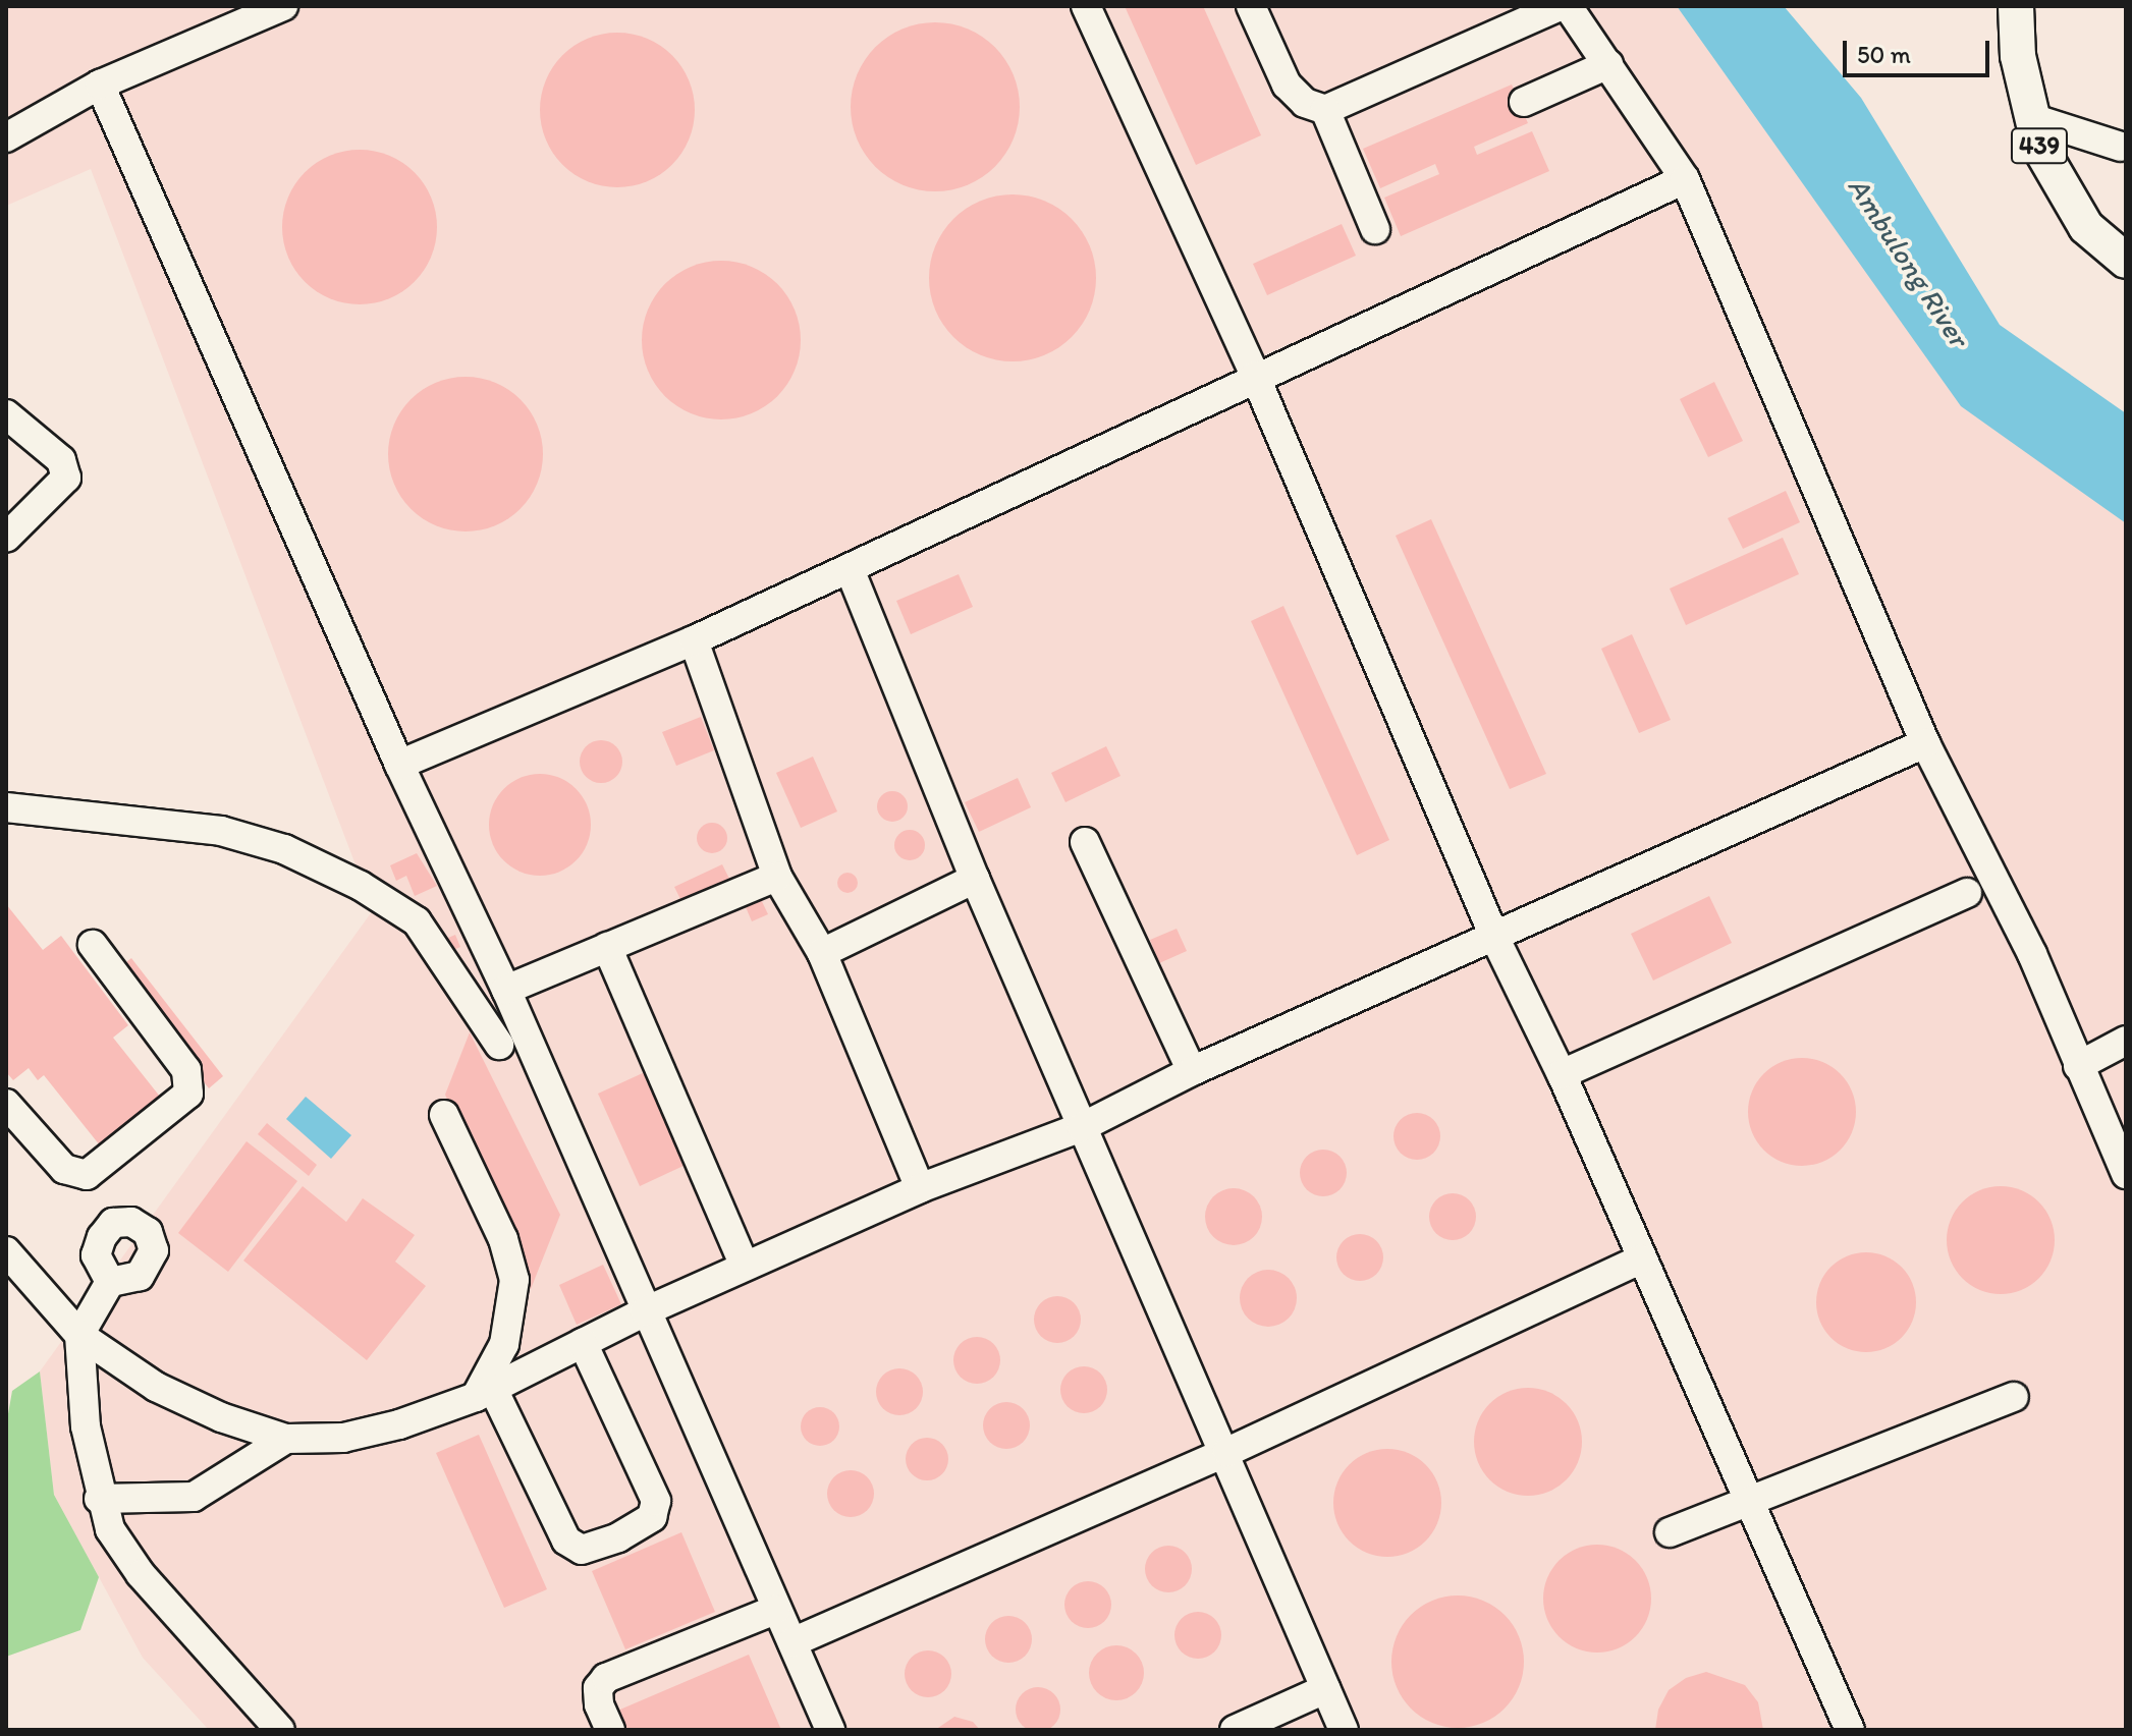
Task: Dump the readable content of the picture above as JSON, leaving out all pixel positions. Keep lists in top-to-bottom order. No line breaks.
{"streets":{"main road":["439"]},"water":["Ambulong River"],"scale_bar":"50 m"}
